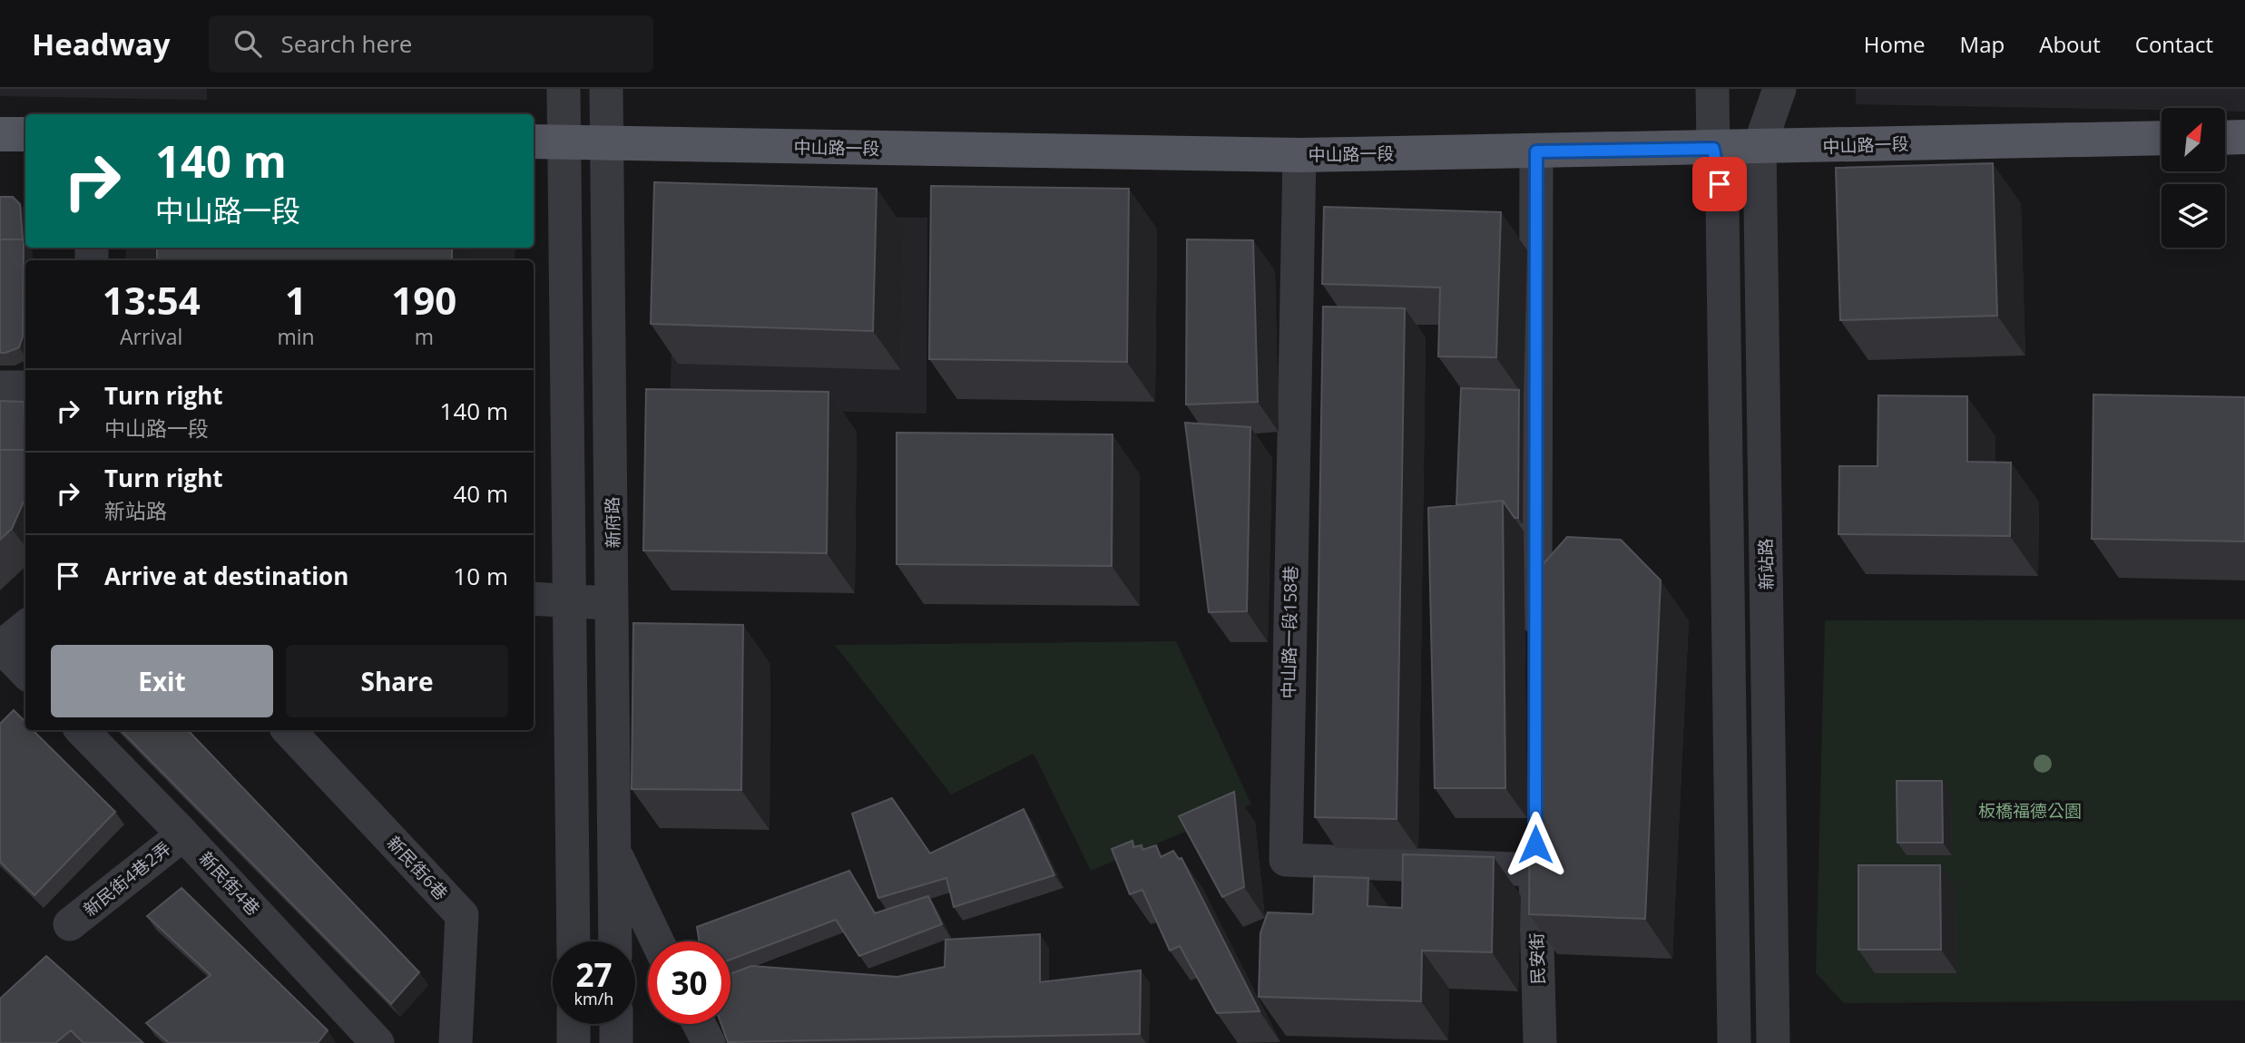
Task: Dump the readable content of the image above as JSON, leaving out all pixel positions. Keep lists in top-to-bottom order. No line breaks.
{"streets":{"main road":["中山路一段"],"street":["新府路","新站路","中山路一段158巷","新民街6巷","新民街4巷2弄","新民街4巷","民安街"]},"crossings":[["中山路一段","新府路"],["中山路一段","新站路"],["中山路一段","中山路一段158巷"],["中山路一段158巷","民安街"],["新民街4巷2弄","新民街4巷"]],"parks":["板橋福德公園"],"north":"top right","page":{"header":"Headway","search":"Search here","nav":["Home","Map","About","Contact"],"turn":["140 m","中山路一段"],"eta":["13:54","Arrival","1","min","190","m"],"list":[{"name":"Turn right","note":"中山路一段","value":"140 m"},{"name":"Turn right","note":"新站路","value":"40 m"},{"name":"Arrive at destination","value":"10 m"}],"buttons":["Exit","Share"],"speed":"27 km/h","limit":"30"}}
